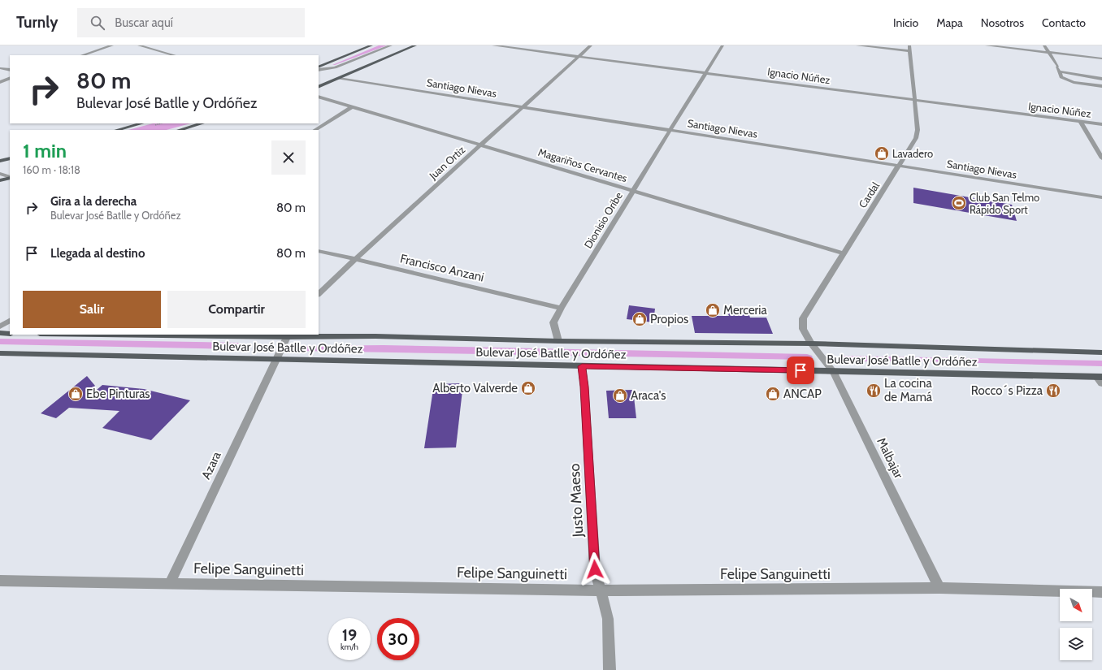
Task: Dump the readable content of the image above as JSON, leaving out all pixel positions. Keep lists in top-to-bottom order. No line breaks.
{"streets":{"main road":["Bulevar José Batlle y Ordóñez"],"street":["Ignacio Núñez","Santiago Nievas","Juan Ortiz","Magariños Cervantes","Cardal","Dionisio Oribe","Francisco Anzani","Malbajar","Azara","Justo Maeso","Felipe Sanguinetti"]},"crossings":[["Ignacio Núñez","Juan Ortiz"],["Ignacio Núñez","Cardal"],["Ignacio Núñez","Dionisio Oribe"],["Santiago Nievas","Juan Ortiz"],["Santiago Nievas","Cardal"],["Santiago Nievas","Dionisio Oribe"],["Juan Ortiz","Magariños Cervantes"],["Juan Ortiz","Francisco Anzani"],["Magariños Cervantes","Cardal"],["Magariños Cervantes","Dionisio Oribe"],["Cardal","Bulevar José Batlle y Ordóñez"],["Cardal","Malbajar"],["Dionisio Oribe","Francisco Anzani"],["Dionisio Oribe","Bulevar José Batlle y Ordóñez"],["Bulevar José Batlle y Ordóñez","Malbajar"],["Bulevar José Batlle y Ordóñez","Azara"],["Bulevar José Batlle y Ordóñez","Justo Maeso"],["Malbajar","Felipe Sanguinetti"],["Azara","Felipe Sanguinetti"],["Justo Maeso","Felipe Sanguinetti"]],"places":{"shop":["Lavadero","Merceria","Propios","Alberto Valverde","Ebe Pinturas","ANCAP","Araca's"],"sports":["Club San Telmo Rápido Sport"],"restaurant":["La cocina de Mamá","Rocco´s Pizza"]},"north":"bottom right","page":{"header":"Turnly","search":"Buscar aquí","nav":["Inicio","Mapa","Nosotros","Contacto"],"turn":["80 m","Bulevar José Batlle y Ordóñez"],"heading":["1 min","160 m · 18:18"],"list":[{"name":"Gira a la derecha","note":"Bulevar José Batlle y Ordóñez","value":"80 m"},{"name":"Llegada al destino","value":"80 m"}],"buttons":["Salir","Compartir"],"speed":"19 km/h","limit":"30"}}
